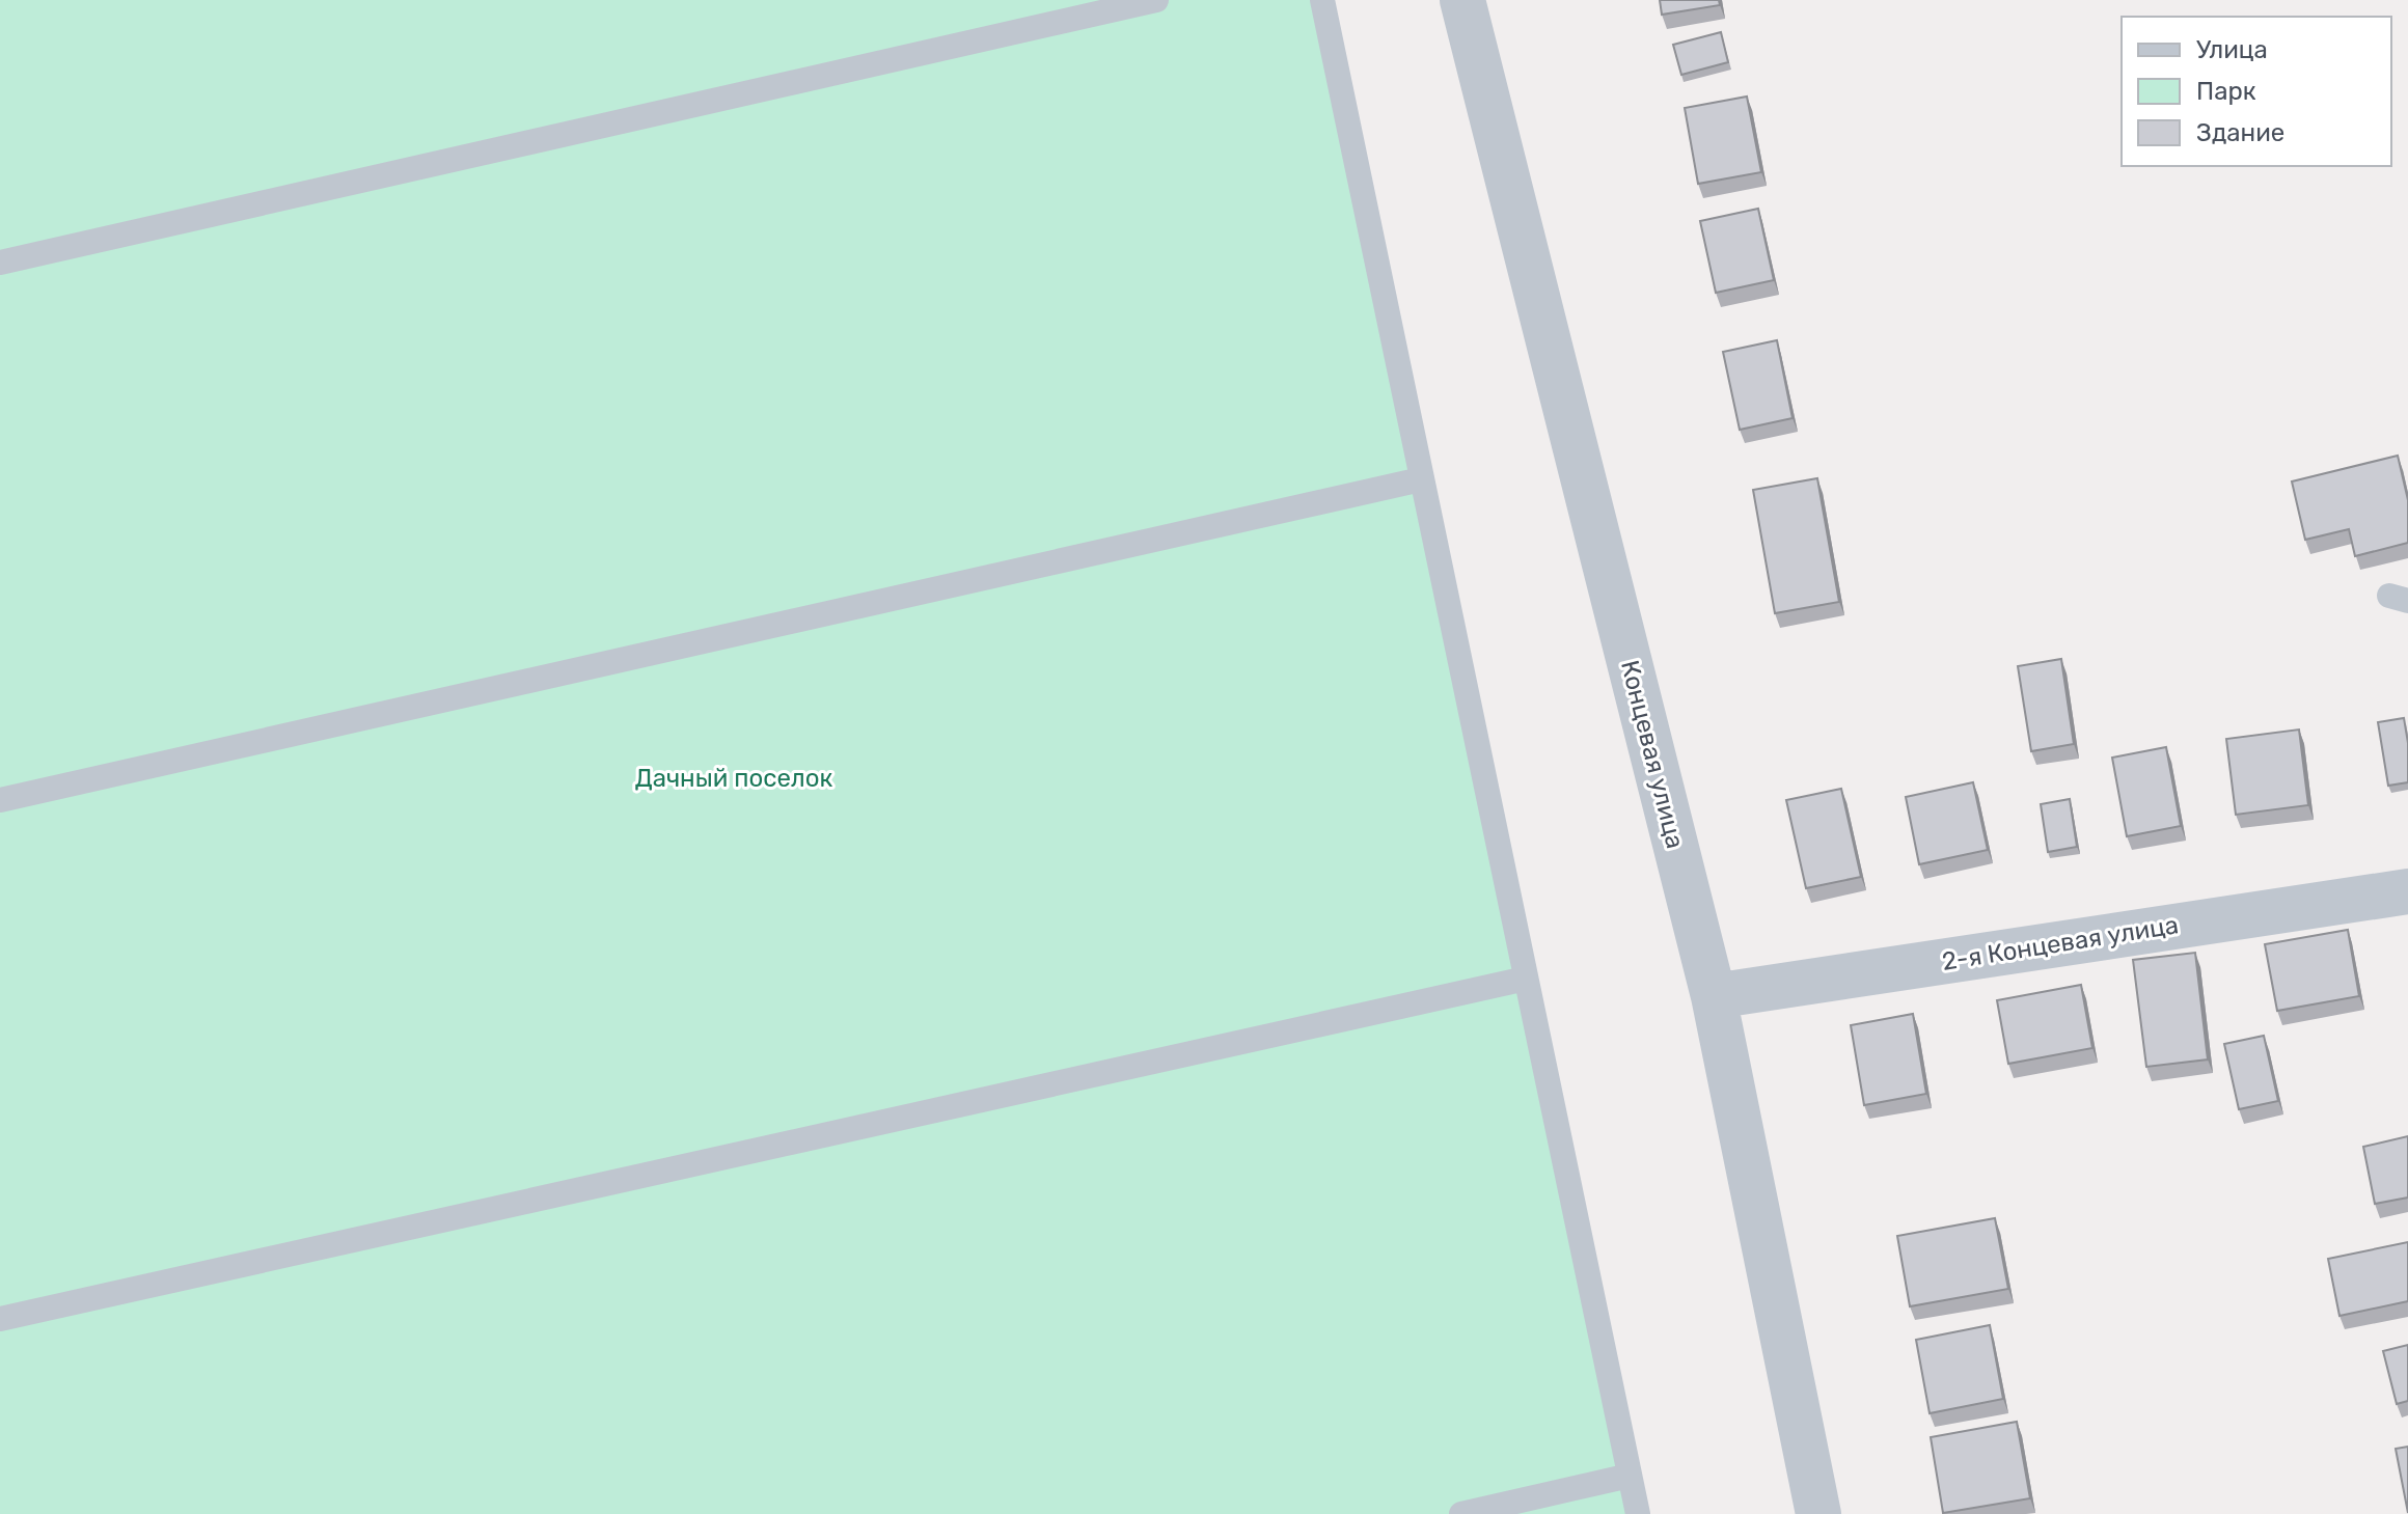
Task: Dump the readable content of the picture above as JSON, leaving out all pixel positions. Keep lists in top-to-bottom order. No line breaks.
{"streets":{"street":["Концевая улица","2-я Концевая улица"]},"crossings":[["Концевая улица","2-я Концевая улица"]],"parks":["Дачный поселок"],"legend":["Улица","Парк","Здание"]}
